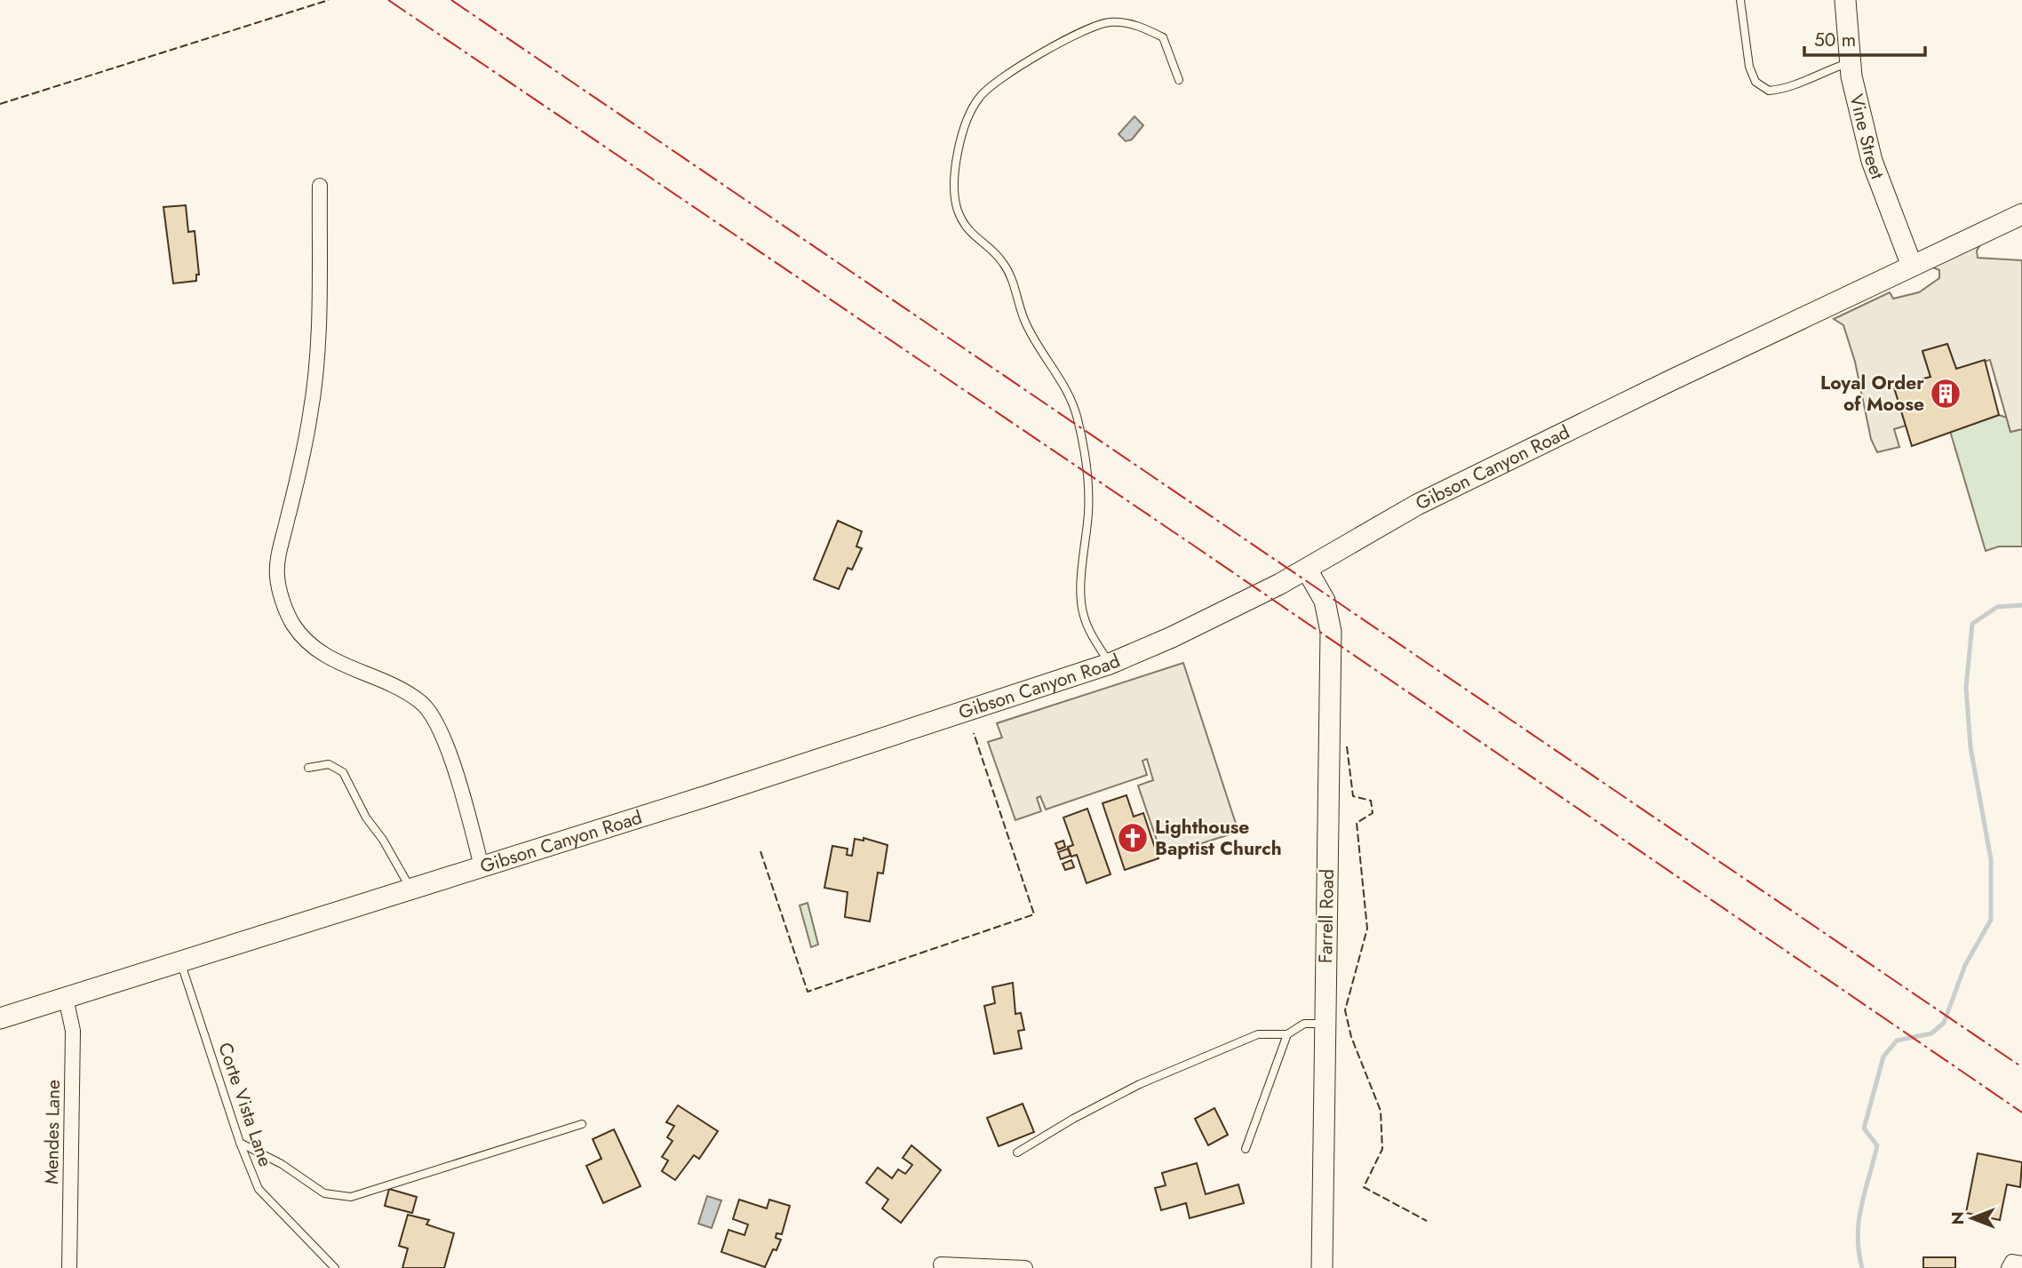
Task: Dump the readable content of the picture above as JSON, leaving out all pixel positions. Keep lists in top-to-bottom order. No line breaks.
{"streets":{"main road":["Vine Street","Gibson Canyon Road","Farrell Road"],"street":["Mendes Lane"],"lane":["Corte Vista Lane"]},"crossings":[["Vine Street","Gibson Canyon Road"],["Gibson Canyon Road","Farrell Road"],["Gibson Canyon Road","Corte Vista Lane"],["Gibson Canyon Road","Mendes Lane"]],"places":{"building":["Loyal Order of Moose"],"church":["Lighthouse Baptist Church"]},"scale_bar":"50 m","north":"left"}
